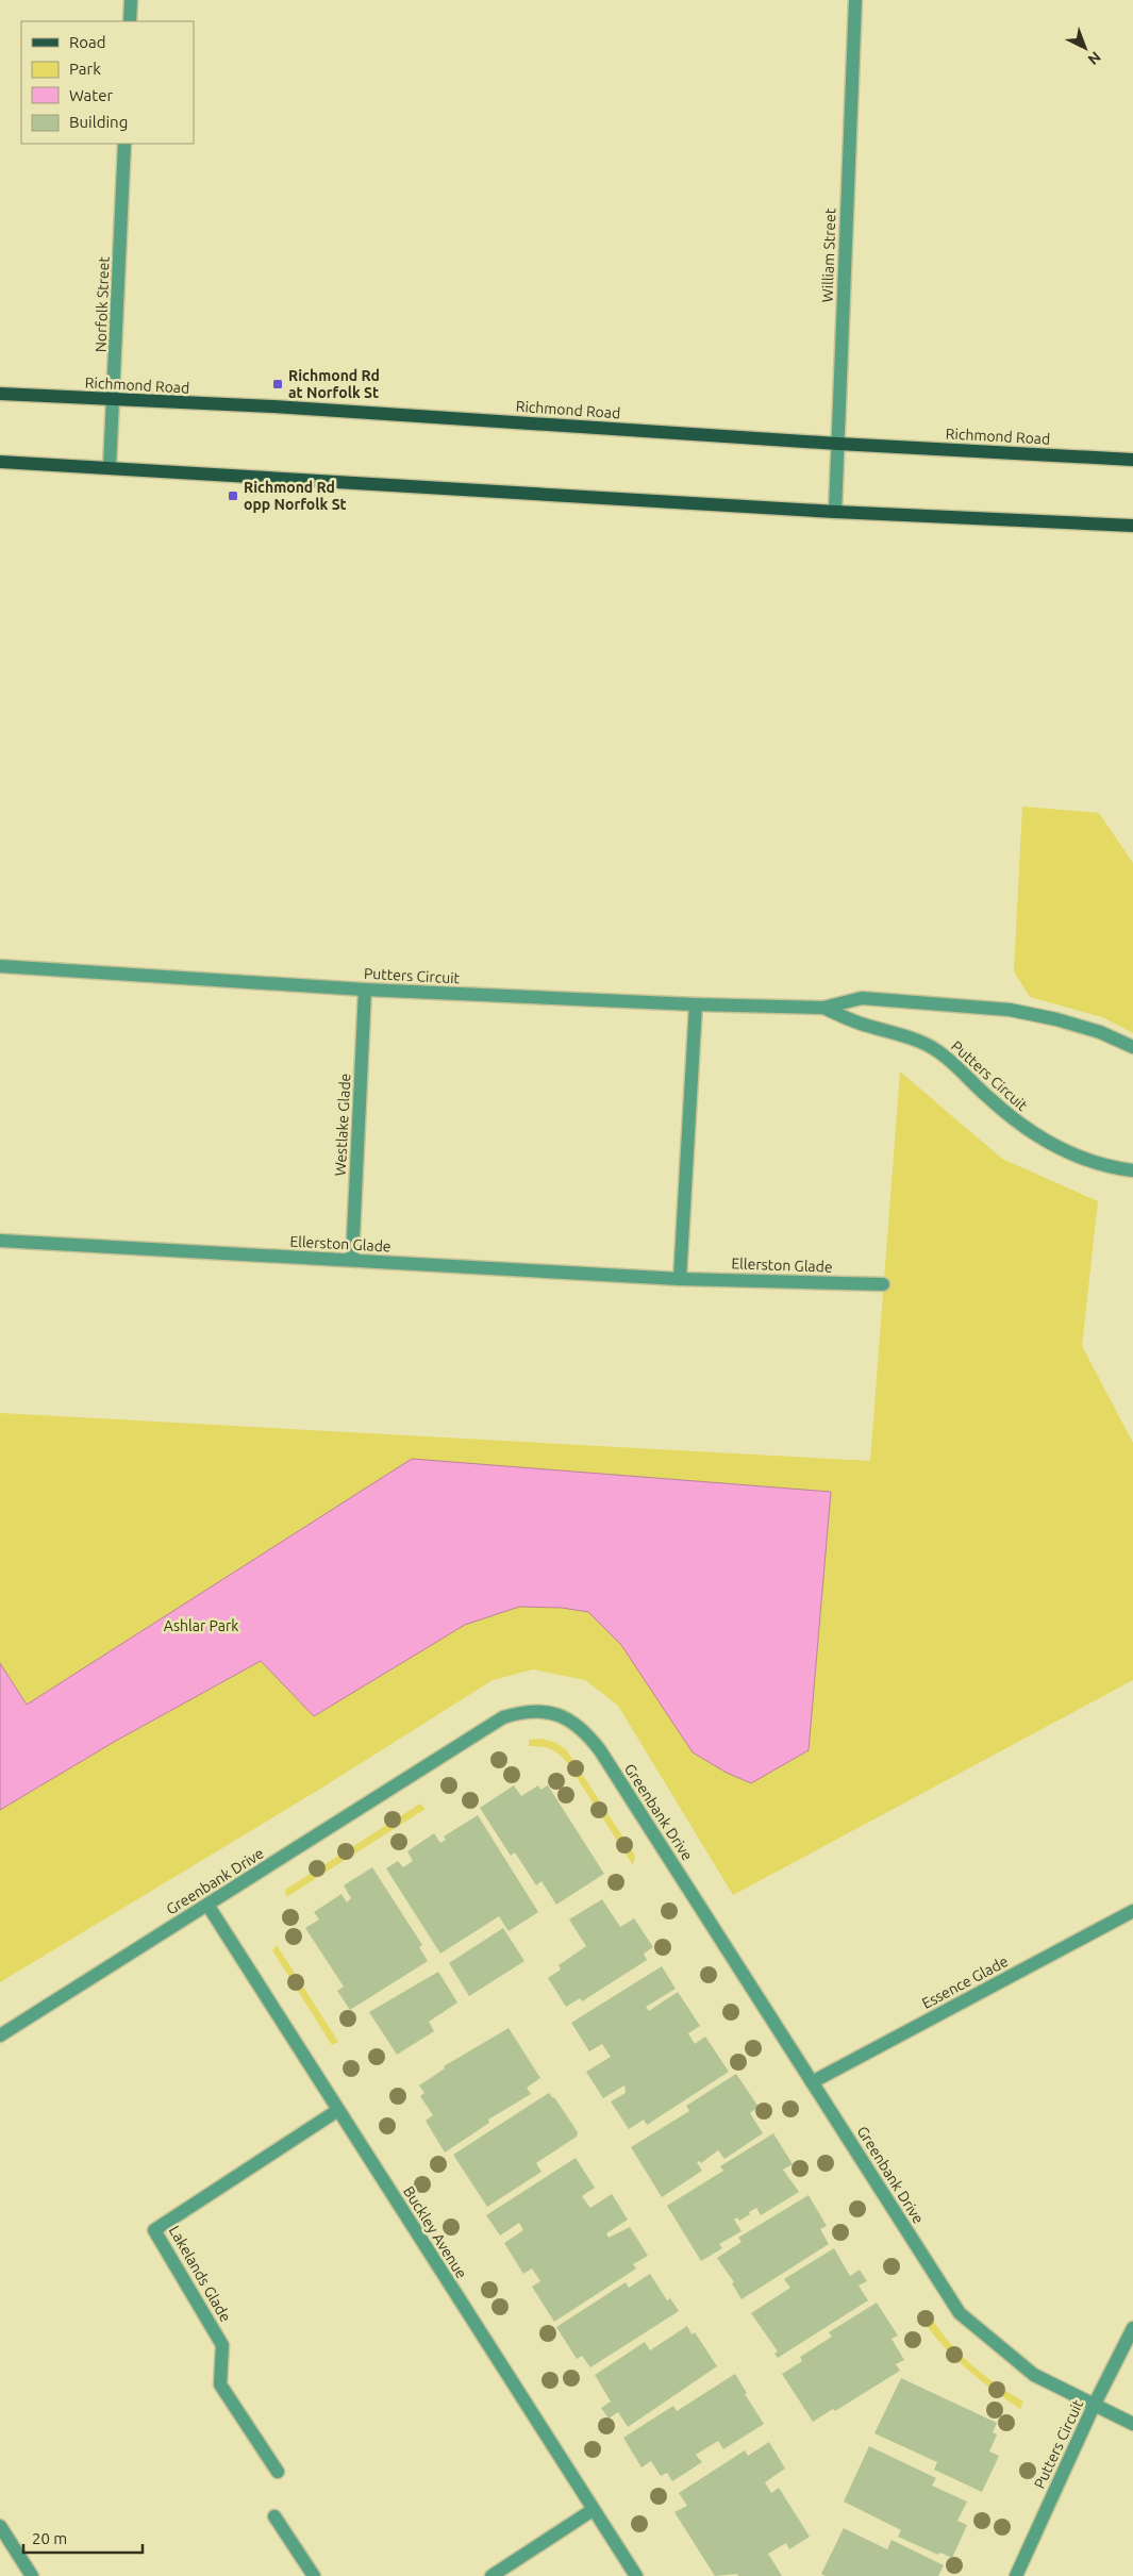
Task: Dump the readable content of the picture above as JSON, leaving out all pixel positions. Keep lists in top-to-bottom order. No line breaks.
{"streets":{"main road":["Richmond Road"],"street":["William Street","Norfolk Street","Putters Circuit","Westlake Glade","Ellerston Glade","Greenbank Drive","Essence Glade","Buckley Avenue","Lakelands Glade"]},"crossings":[["William Street","Richmond Road"],["Norfolk Street","Richmond Road"],["Putters Circuit","Westlake Glade"],["Putters Circuit","Greenbank Drive"],["Westlake Glade","Ellerston Glade"],["Greenbank Drive","Essence Glade"],["Greenbank Drive","Buckley Avenue"],["Buckley Avenue","Lakelands Glade"]],"parks":["Ashlar Park"],"places":{"transit":["Richmond Rd at Norfolk St","Richmond Rd opp Norfolk St"]},"legend":["Road","Park","Water","Building"],"scale_bar":"20 m","north":"bottom right"}
